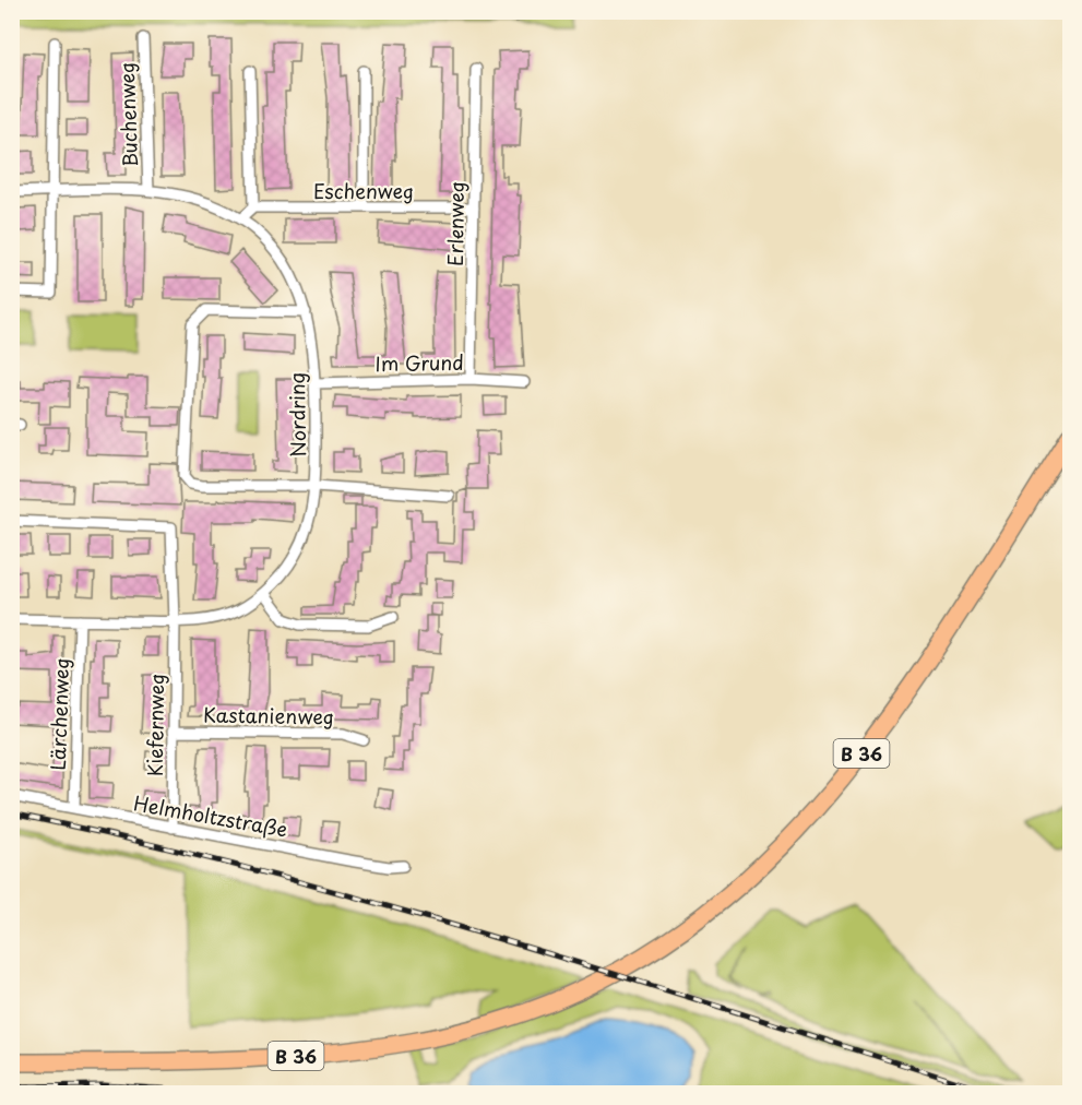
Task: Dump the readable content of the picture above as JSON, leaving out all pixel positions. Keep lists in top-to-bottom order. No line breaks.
{"streets":{"main road":["B 36"],"street":["Buchenweg","Eschenweg","Erlenweg","Im Grund","Nordring","Lärchenweg","Kastanienweg","Kiefernweg","Helmholtzstraße"]},"crossings":[["Buchenweg","Nordring"],["Eschenweg","Erlenweg"],["Erlenweg","Im Grund"],["Im Grund","Nordring"],["Nordring","Lärchenweg"],["Nordring","Kiefernweg"],["Lärchenweg","Helmholtzstraße"],["Kastanienweg","Kiefernweg"],["Kiefernweg","Helmholtzstraße"]]}
